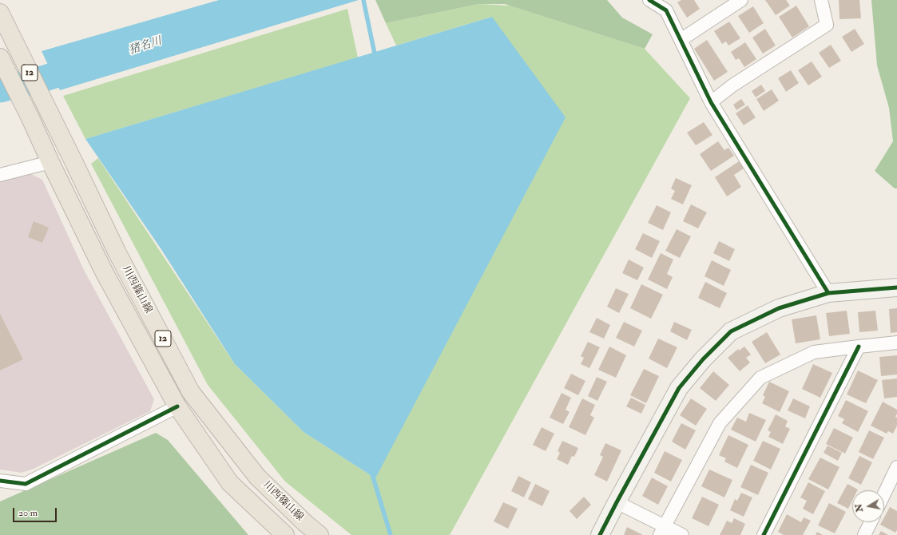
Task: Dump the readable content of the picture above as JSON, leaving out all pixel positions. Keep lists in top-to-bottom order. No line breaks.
{"streets":{"main road":["12","川西篠山線"]},"water":["猪名川"],"scale_bar":"20 m","north":"left"}
